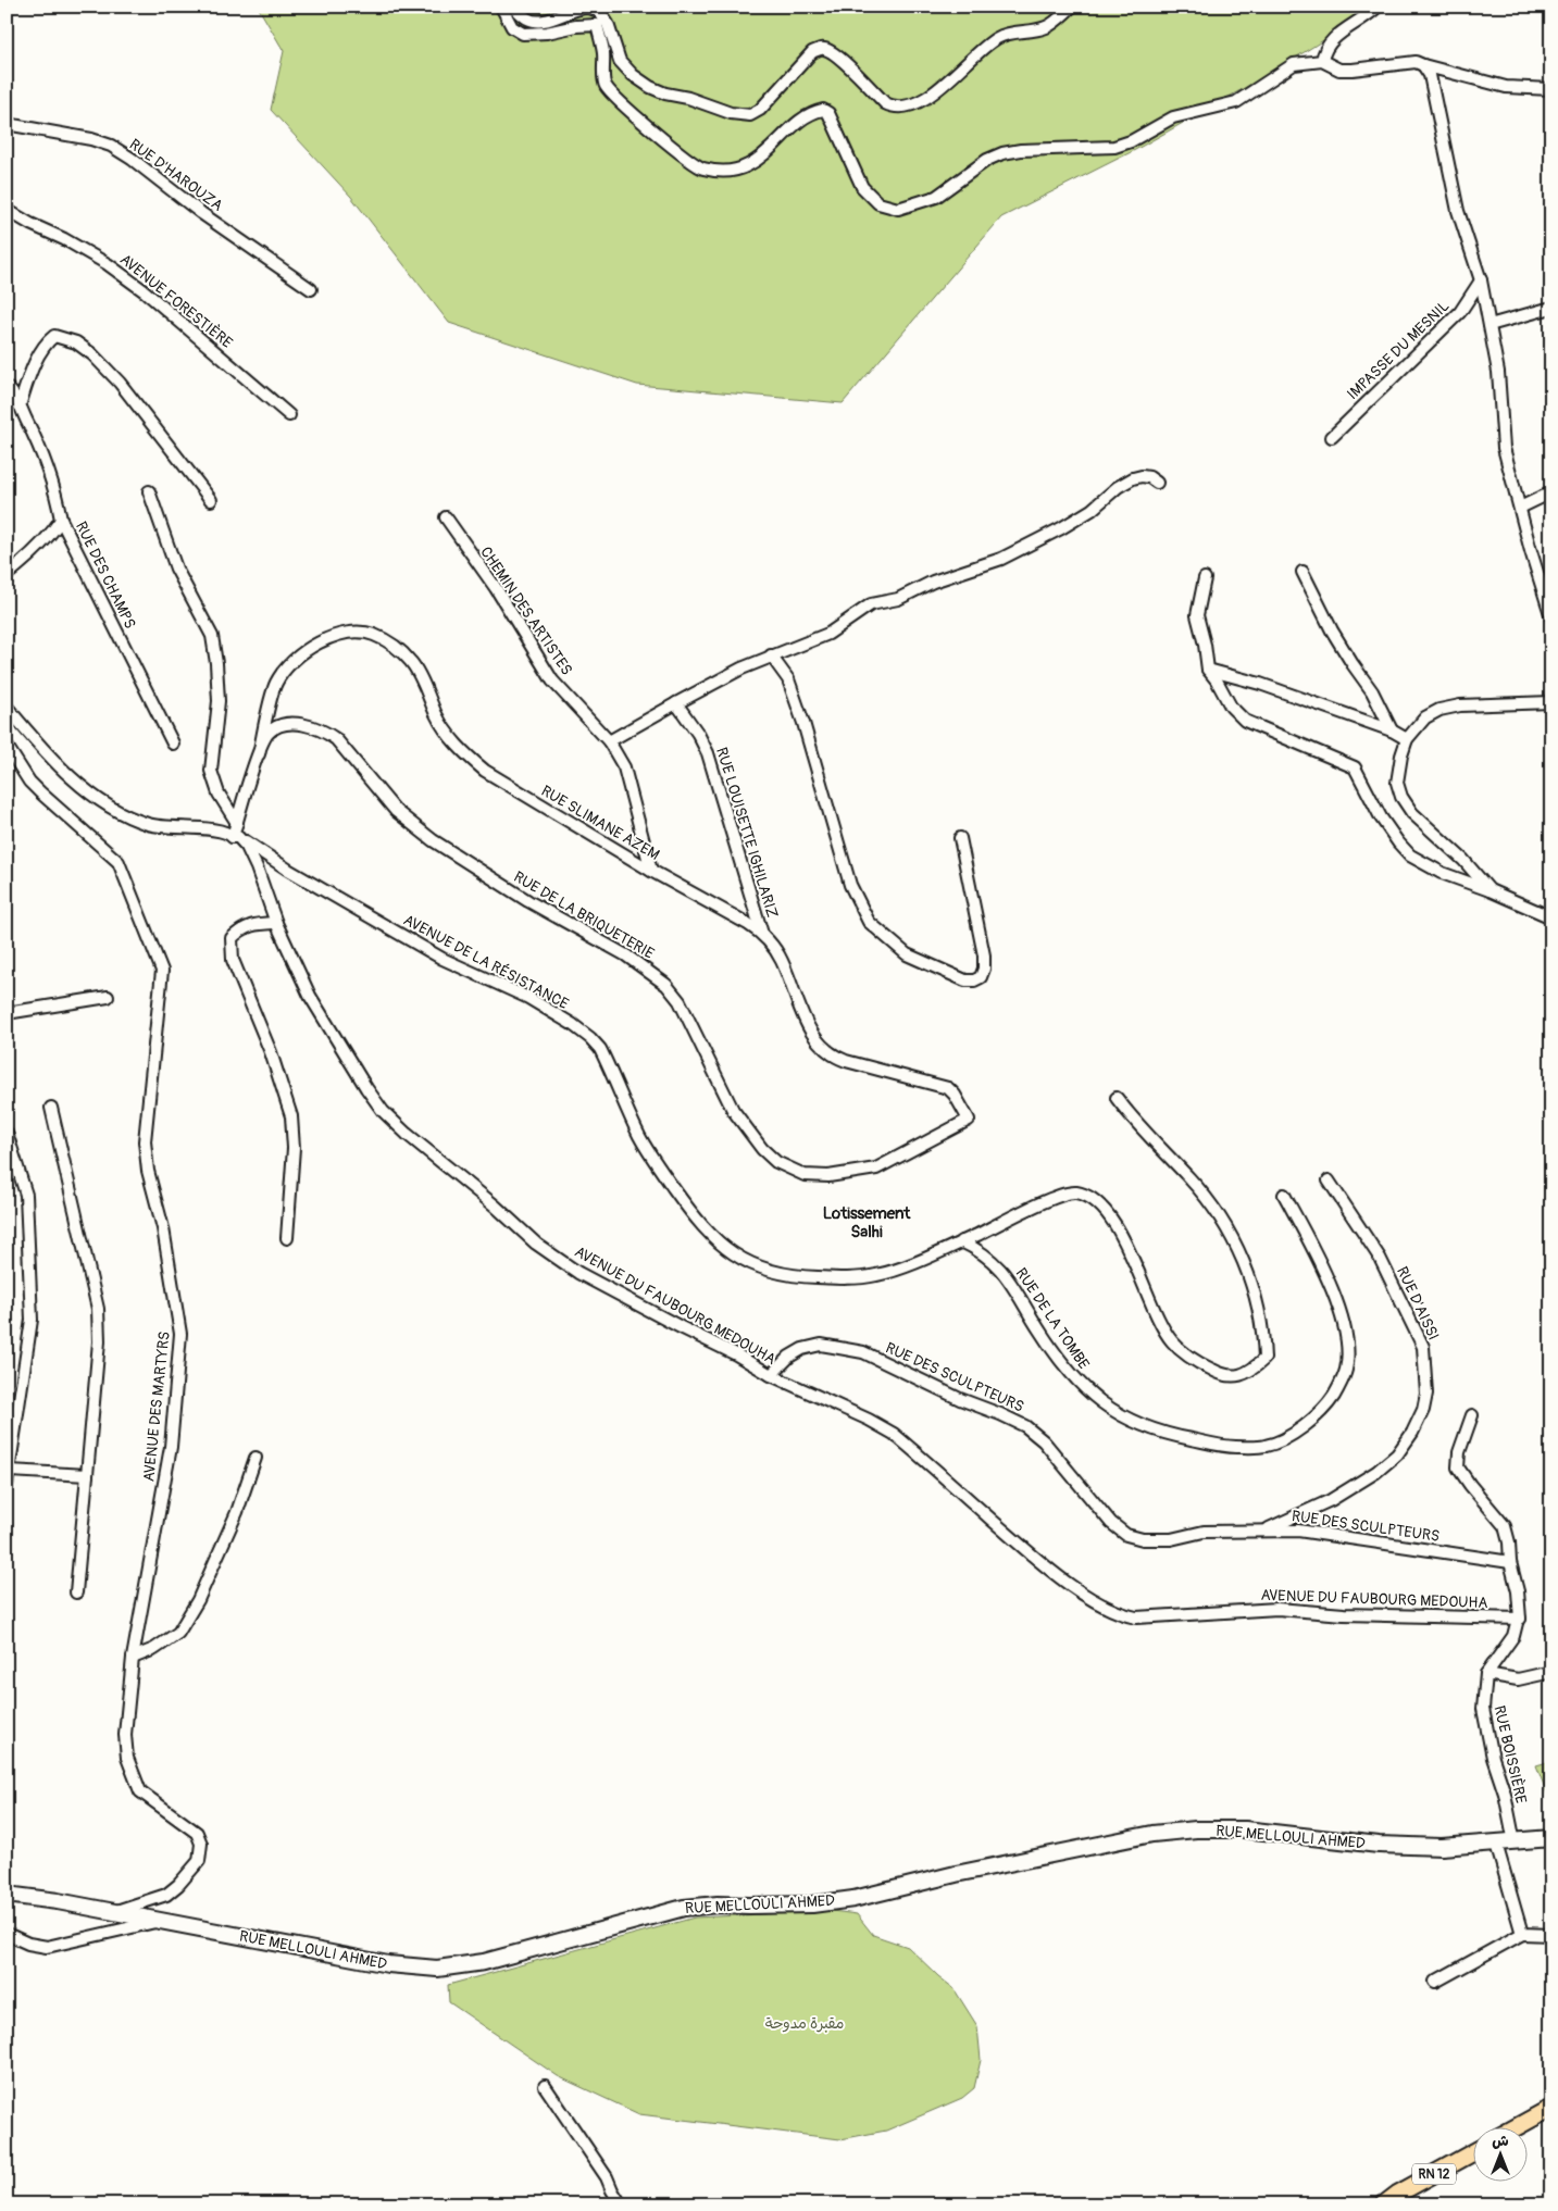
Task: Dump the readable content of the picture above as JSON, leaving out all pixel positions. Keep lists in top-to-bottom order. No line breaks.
{"streets":{"main road":["RN 12"],"street":["RUE D'HAROUZA","AVENUE FORESTIÈRE","IMPASSE DU MESNIL","RUE DES CHAMPS","CHEMIN DES ARTISTES","RUE SLIMANE AZEM","RUE LOUISETTE IGHILARIZ","RUE DE LA BRIQUETERIE","AVENUE DE LA RÉSISTANCE","RUE D'AISSI","AVENUE DU FAUBOURG MEDOUHA","RUE DE LA TOMBE","RUE DES SCULPTEURS","AVENUE DES MARTYRS","RUE BOISSIÈRE","RUE MELLOULI AHMED"]},"crossings":[["RUE SLIMANE AZEM","RUE LOUISETTE IGHILARIZ"],["RUE SLIMANE AZEM","RUE DE LA BRIQUETERIE"],["RUE DE LA BRIQUETERIE","AVENUE DE LA RÉSISTANCE"],["RUE DE LA BRIQUETERIE","AVENUE DU FAUBOURG MEDOUHA"],["AVENUE DE LA RÉSISTANCE","AVENUE DU FAUBOURG MEDOUHA"],["AVENUE DE LA RÉSISTANCE","RUE DE LA TOMBE"],["RUE D'AISSI","RUE DES SCULPTEURS"],["AVENUE DU FAUBOURG MEDOUHA","RUE DES SCULPTEURS"],["AVENUE DES MARTYRS","RUE MELLOULI AHMED"],["RUE BOISSIÈRE","RUE MELLOULI AHMED"]],"districts":["Lotissement Salhi"],"parks":["مقبرة مدوحة"],"north":"top"}
